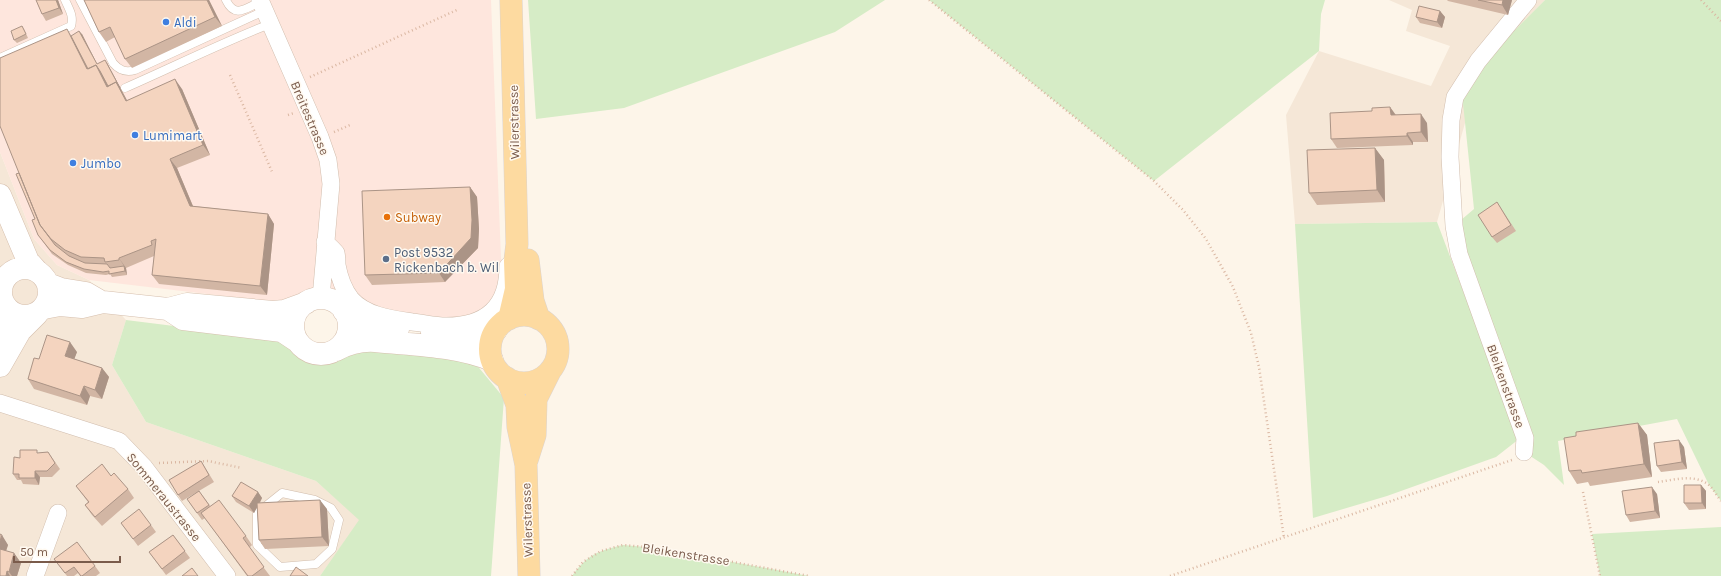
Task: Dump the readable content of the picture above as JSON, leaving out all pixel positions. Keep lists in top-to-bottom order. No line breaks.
{"streets":{"main road":["Wilerstrasse"],"street":["Breitestrasse","Bleikenstrasse","Sommeraustrasse"]},"places":["Aldi","Lumimart","Jumbo","Subway","Post 9532 Rickenbach b. Wil"],"scale_bar":"50 m"}
